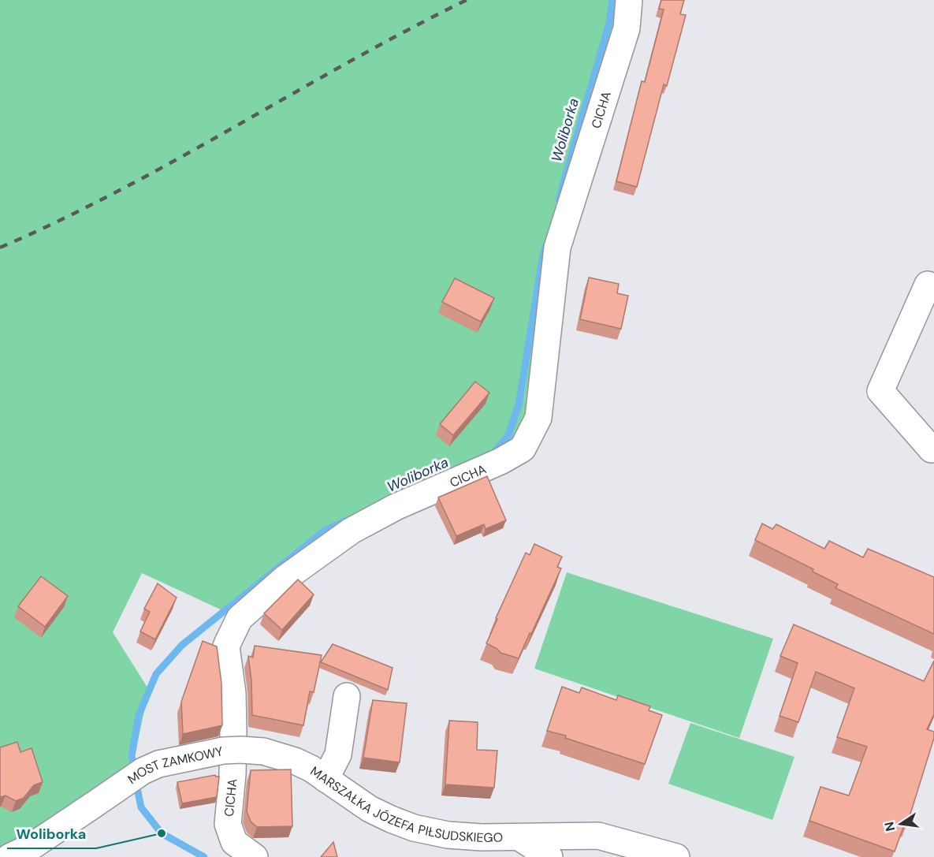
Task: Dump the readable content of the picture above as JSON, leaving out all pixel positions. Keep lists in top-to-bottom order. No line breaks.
{"streets":{"street":["CICHA","MOST ZAMKOWY","MARSZAŁKA JÓZEFA PIŁSUDSKIEGO"]},"crossings":[["MOST ZAMKOWY","MARSZAŁKA JÓZEFA PIŁSUDSKIEGO"]],"water":["Woliborka"],"places":["Woliborka"],"north":"left"}
